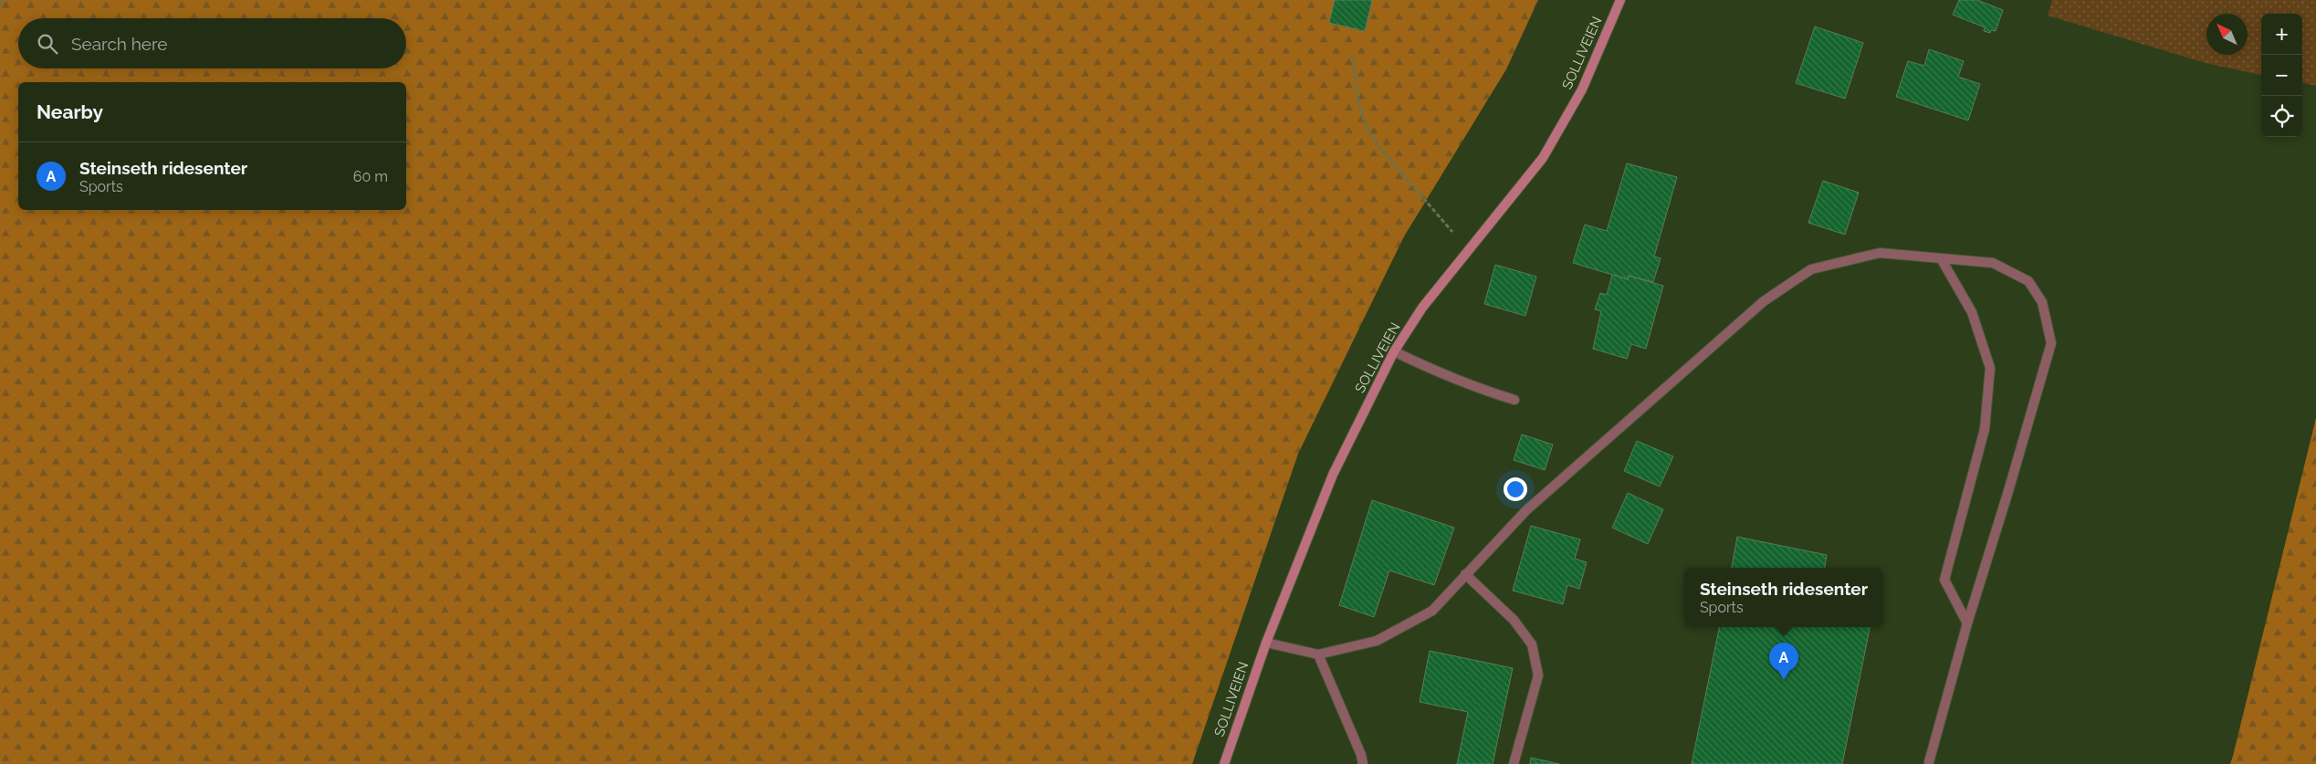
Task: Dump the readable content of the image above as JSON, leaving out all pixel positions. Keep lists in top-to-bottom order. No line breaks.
{"streets":{"street":["SOLLIVEIEN"]},"north":"top left","page":{"map_buttons":["+","−"],"search":"Search here","heading":"Nearby","list":[{"mark":"A","name":"Steinseth ridesenter","note":"Sports","value":"60 m"}],"popup":["Steinseth ridesenter","Sports"],"pins":"A"}}
